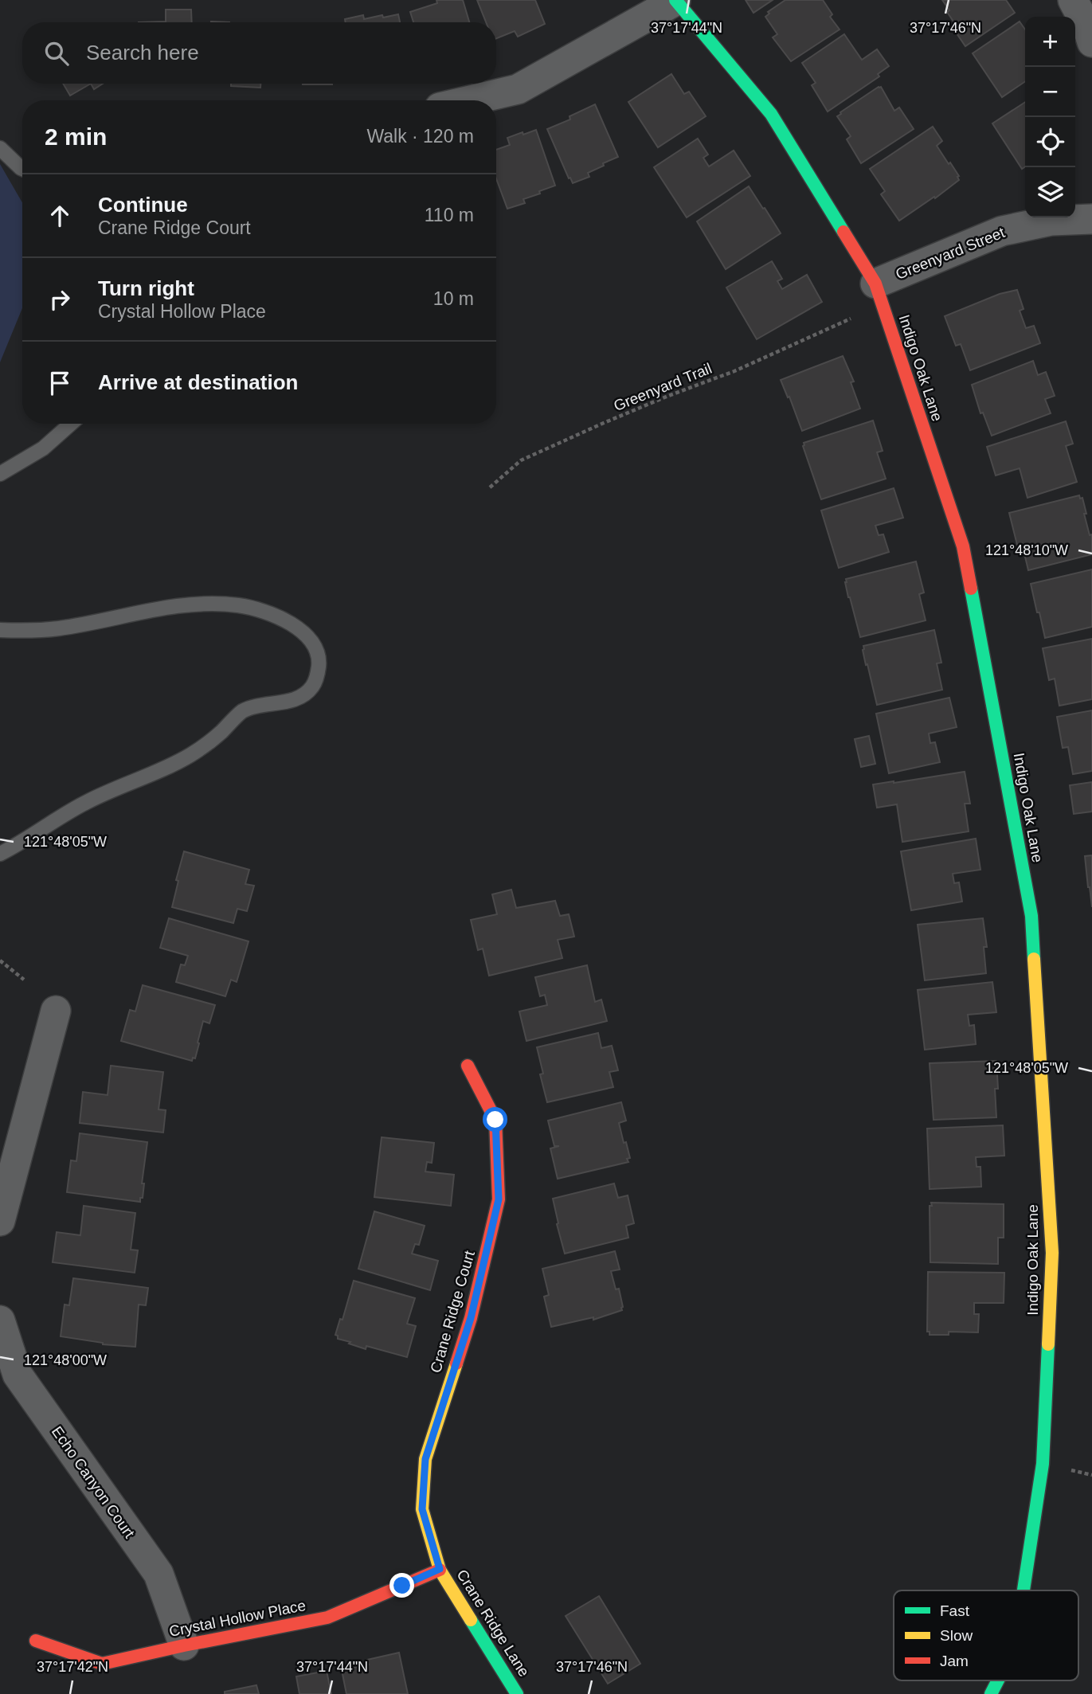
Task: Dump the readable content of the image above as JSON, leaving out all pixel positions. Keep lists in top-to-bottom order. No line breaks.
{"streets":{"street":["Greenyard Street","Indigo Oak Lane","Crane Ridge Court","Echo Canyon Court","Crystal Hollow Place","Crane Ridge Lane"],"path":["Greenyard Trail"]},"crossings":[["Greenyard Street","Indigo Oak Lane"],["Crane Ridge Court","Crystal Hollow Place"],["Crane Ridge Court","Crane Ridge Lane"],["Echo Canyon Court","Crystal Hollow Place"],["Crystal Hollow Place","Crane Ridge Lane"]],"legend":["Fast","Slow","Jam"],"page":{"map_buttons":["+","−"],"search":"Search here","heading":["2 min","Walk · 120 m"],"list":[["Continue","Crane Ridge Court","110 m"],["Turn right","Crystal Hollow Place","10 m"],"Arrive at destination"]},"coordinates":["37°17'44\"N","37°17'46\"N","121°48'10\"W","121°48'05\"W","121°48'00\"W","37°17'42\"N"]}
